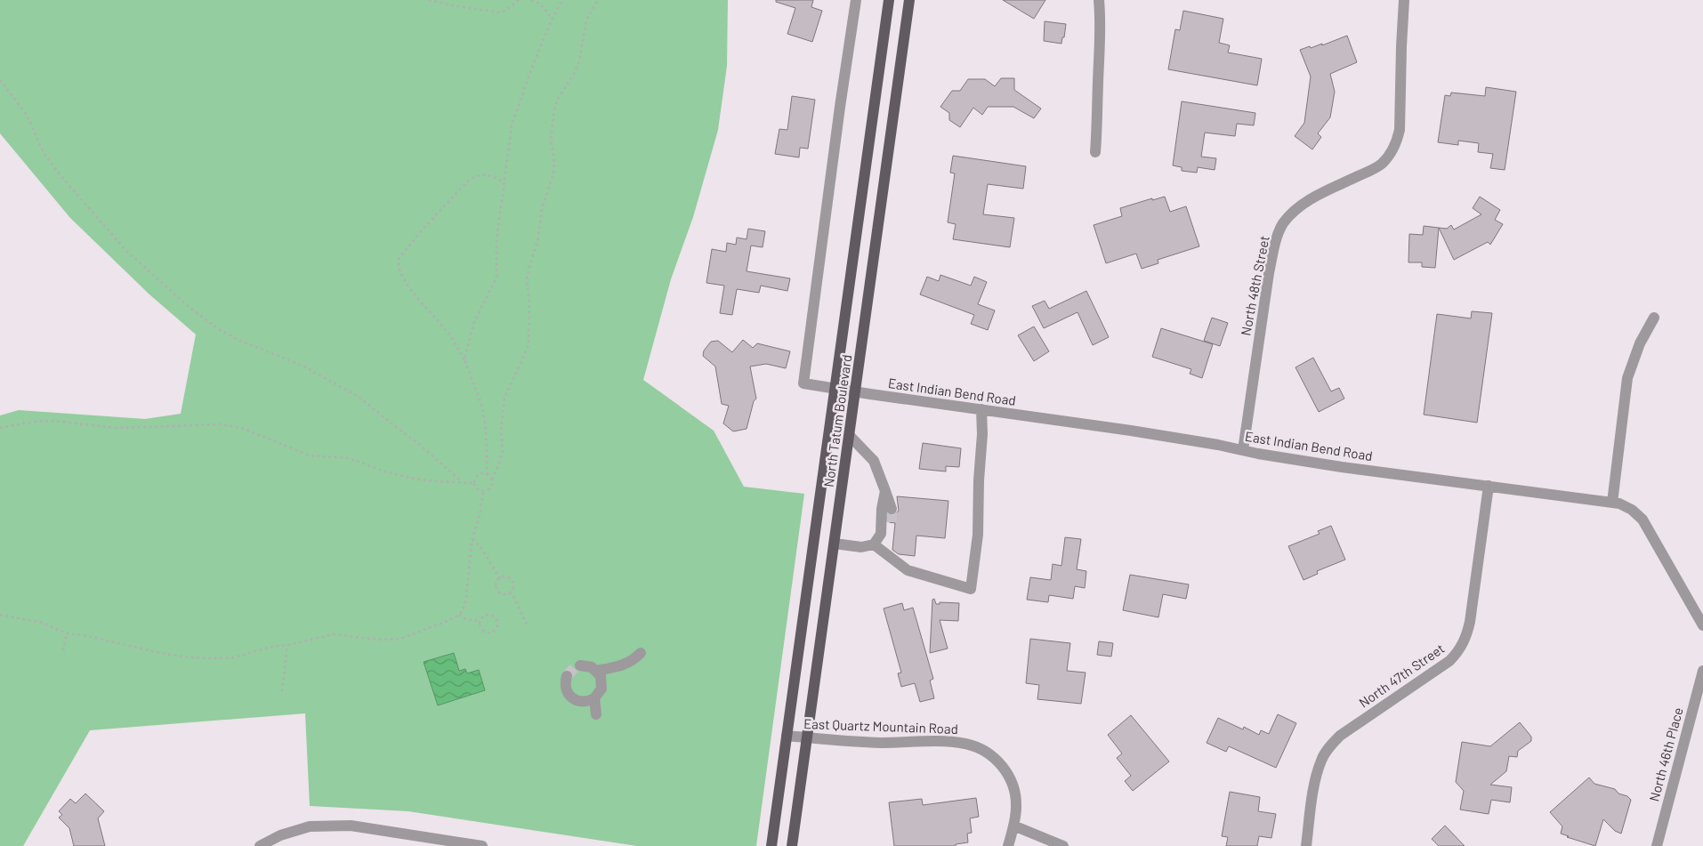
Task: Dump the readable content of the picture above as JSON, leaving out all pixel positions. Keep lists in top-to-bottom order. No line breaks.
{"streets":{"main road":["North Tatum Boulevard"],"street":["North 48th Street","East Indian Bend Road","North 47th Street","East Quartz Mountain Road","North 46th Place"]},"crossings":[["North 48th Street","East Indian Bend Road"],["East Indian Bend Road","North Tatum Boulevard"],["East Indian Bend Road","North 47th Street"],["North Tatum Boulevard","East Quartz Mountain Road"]]}
